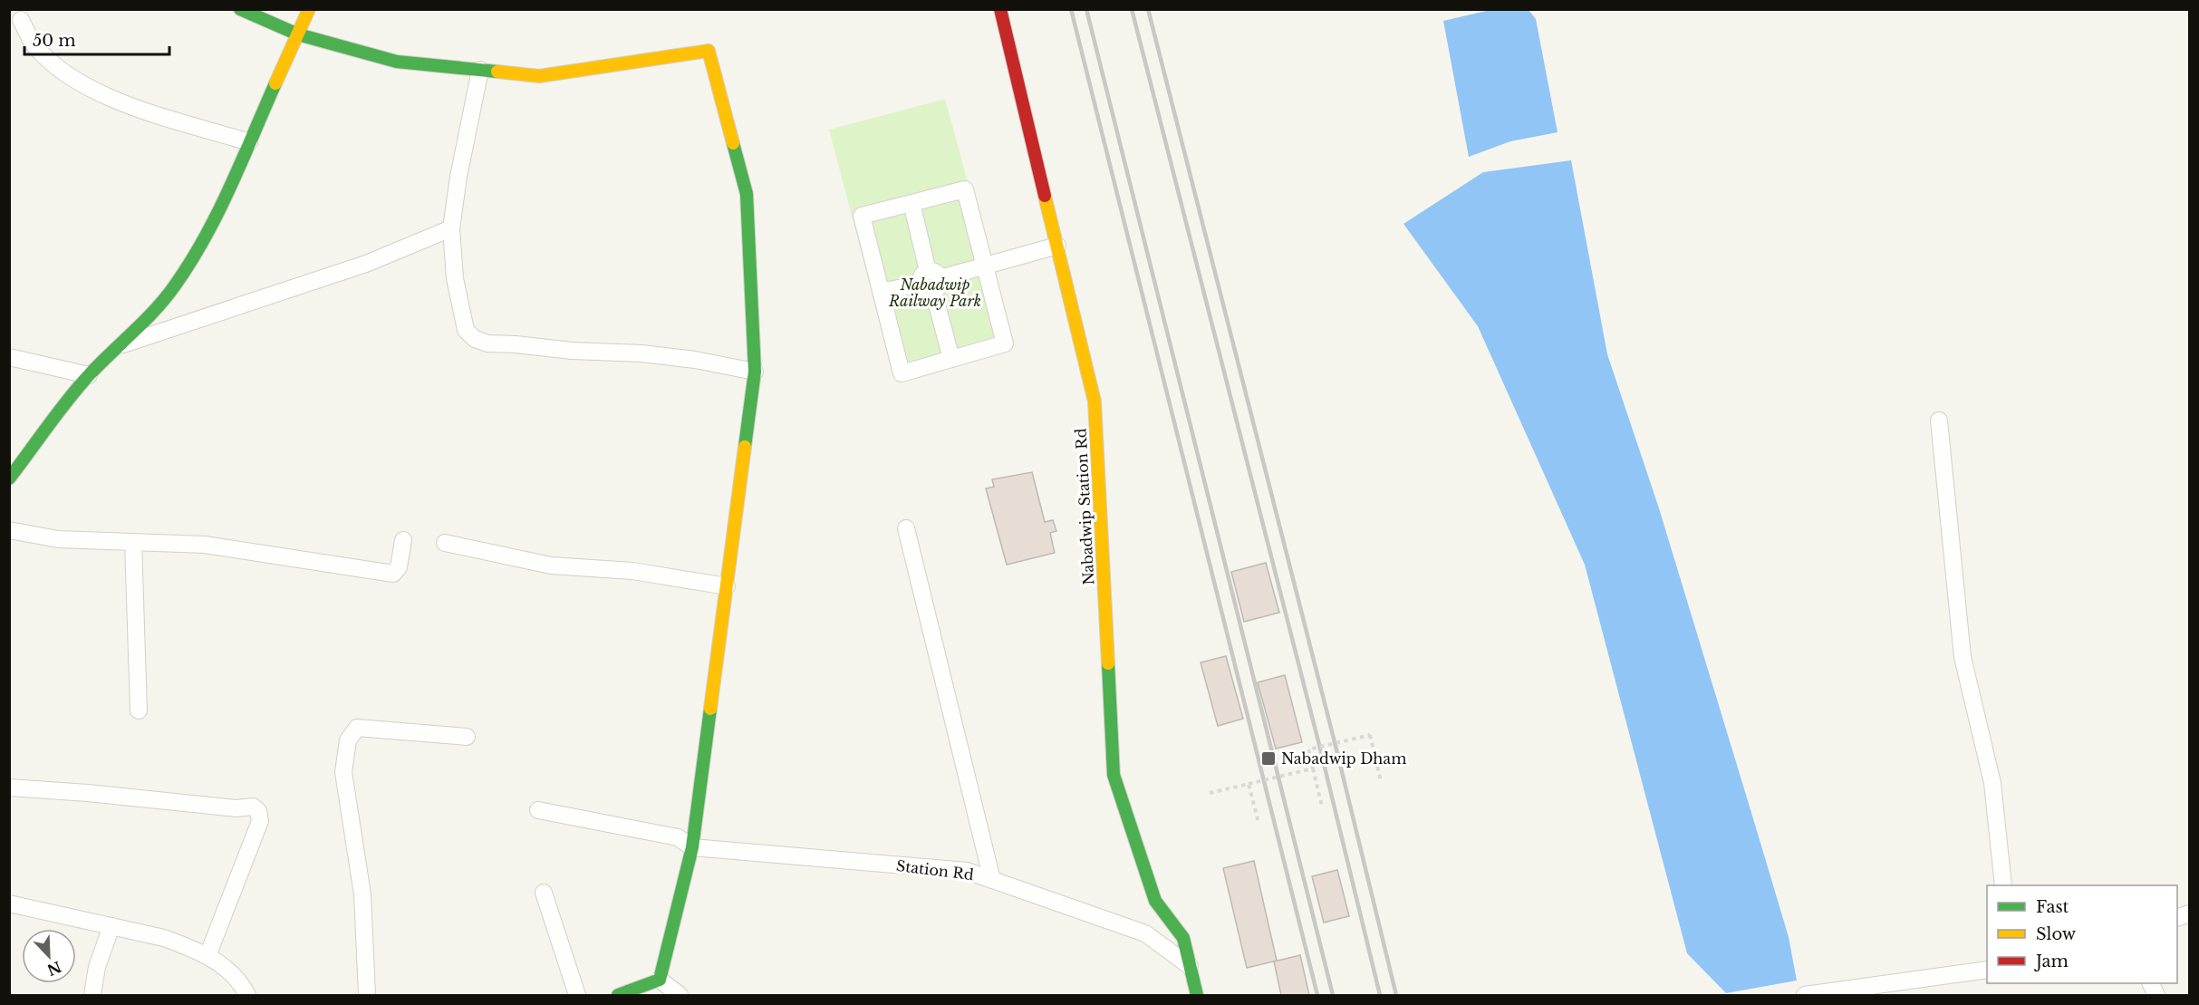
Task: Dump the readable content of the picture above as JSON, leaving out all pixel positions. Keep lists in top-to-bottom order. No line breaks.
{"streets":{"street":["Nabadwip Station Rd","Station Rd"]},"crossings":[["Nabadwip Station Rd","Station Rd"]],"parks":["Nabadwip Railway Park"],"places":{"transit":["Nabadwip Dham"]},"legend":["Fast","Slow","Jam"],"scale_bar":"50 m","north":"bottom right"}
